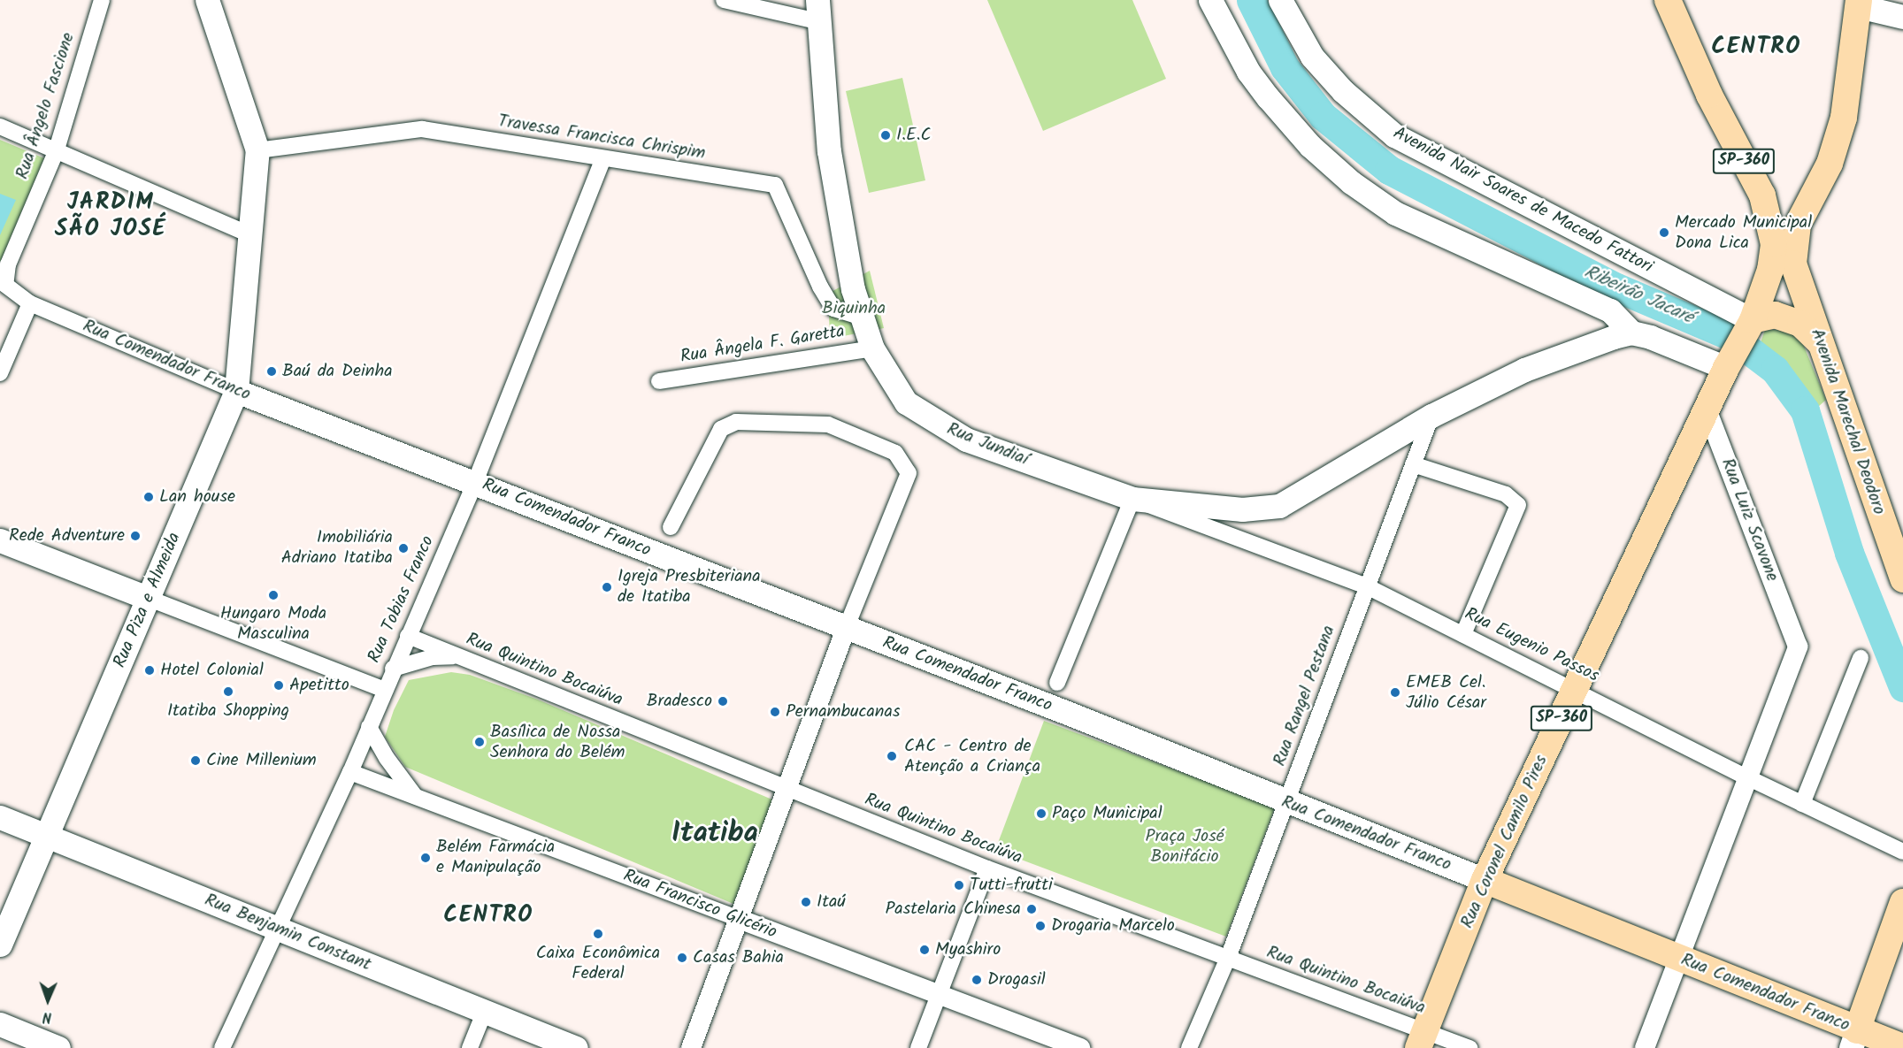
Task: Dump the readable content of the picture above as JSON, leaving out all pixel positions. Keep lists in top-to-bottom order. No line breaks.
{"streets":{"main road":["SP-360","Avenida Nair Soares de Macedo Fattori","Rua Comendador Franco","Avenida Marechal Deodoro","Rua Jundiaí","Rua Piza e Almeida","Rua Coronel Camilo Pires","Rua Benjamin Constant"],"street":["Rua Ângelo Fascione","Travessa Francisca Chrispim","Rua Ângela F. Garetta","Rua Luiz Scavone","Rua Tobias Franco","Rua Eugenio Passos","Rua Quintino Bocaiúva","Rua Rangel Pestana","Rua Francisco Glicério"]},"crossings":[["Rua Ângelo Fascione","Rua Comendador Franco"],["Travessa Francisca Chrispim","Rua Jundiaí"],["Travessa Francisca Chrispim","Rua Tobias Franco"],["Travessa Francisca Chrispim","Rua Piza e Almeida"],["SP-360","Avenida Nair Soares de Macedo Fattori"],["SP-360","Avenida Marechal Deodoro"],["SP-360","Rua Luiz Scavone"],["SP-360","Rua Coronel Camilo Pires"],["Rua Ângela F. Garetta","Rua Jundiaí"],["Rua Comendador Franco","Rua Luiz Scavone"],["Rua Comendador Franco","Rua Tobias Franco"],["Rua Comendador Franco","Rua Piza e Almeida"],["Rua Comendador Franco","Rua Rangel Pestana"],["Rua Comendador Franco","Rua Coronel Camilo Pires"],["Rua Jundiaí","Rua Eugenio Passos"],["Rua Jundiaí","Rua Rangel Pestana"],["Rua Luiz Scavone","Rua Eugenio Passos"],["Rua Luiz Scavone","Rua Coronel Camilo Pires"],["Rua Tobias Franco","Rua Quintino Bocaiúva"],["Rua Tobias Franco","Rua Francisco Glicério"],["Rua Tobias Franco","Rua Benjamin Constant"],["Rua Piza e Almeida","Rua Benjamin Constant"],["Rua Eugenio Passos","Rua Rangel Pestana"],["Rua Eugenio Passos","Rua Coronel Camilo Pires"],["Rua Quintino Bocaiúva","Rua Rangel Pestana"],["Rua Quintino Bocaiúva","Rua Coronel Camilo Pires"]],"districts":["CENTRO","JARDIM SÃO JOSÉ","Itatiba","CENTRO"],"water":["Ribeirão Jacaré"],"parks":["Biquinha","Praça José Bonifácio"],"places":["I.E.C","Mercado Municipal Dona Lica","Baú da Deinha","Lan house","Rede Adventure","Imobiliária Adriano Itatiba","Igreja Presbiteriana de Itatiba","Hungaro Moda Masculina","Hotel Colonial","Apetitto","Itatiba Shopping","EMEB Cel. Júlio César","Bradesco","Pernambucanas","Basílica de Nossa Senhora do Belém","CAC - Centro de Atenção a Criança","Cine Millenium","Paço Municipal","Belém Farmácia e Manipulação","Tutti-frutti","Itaú","Pastelaria Chinesa","Drogaria Marcelo","Caixa Econômica Federal","Myashiro","Casas Bahia","Drogasil"],"north":"bottom"}
